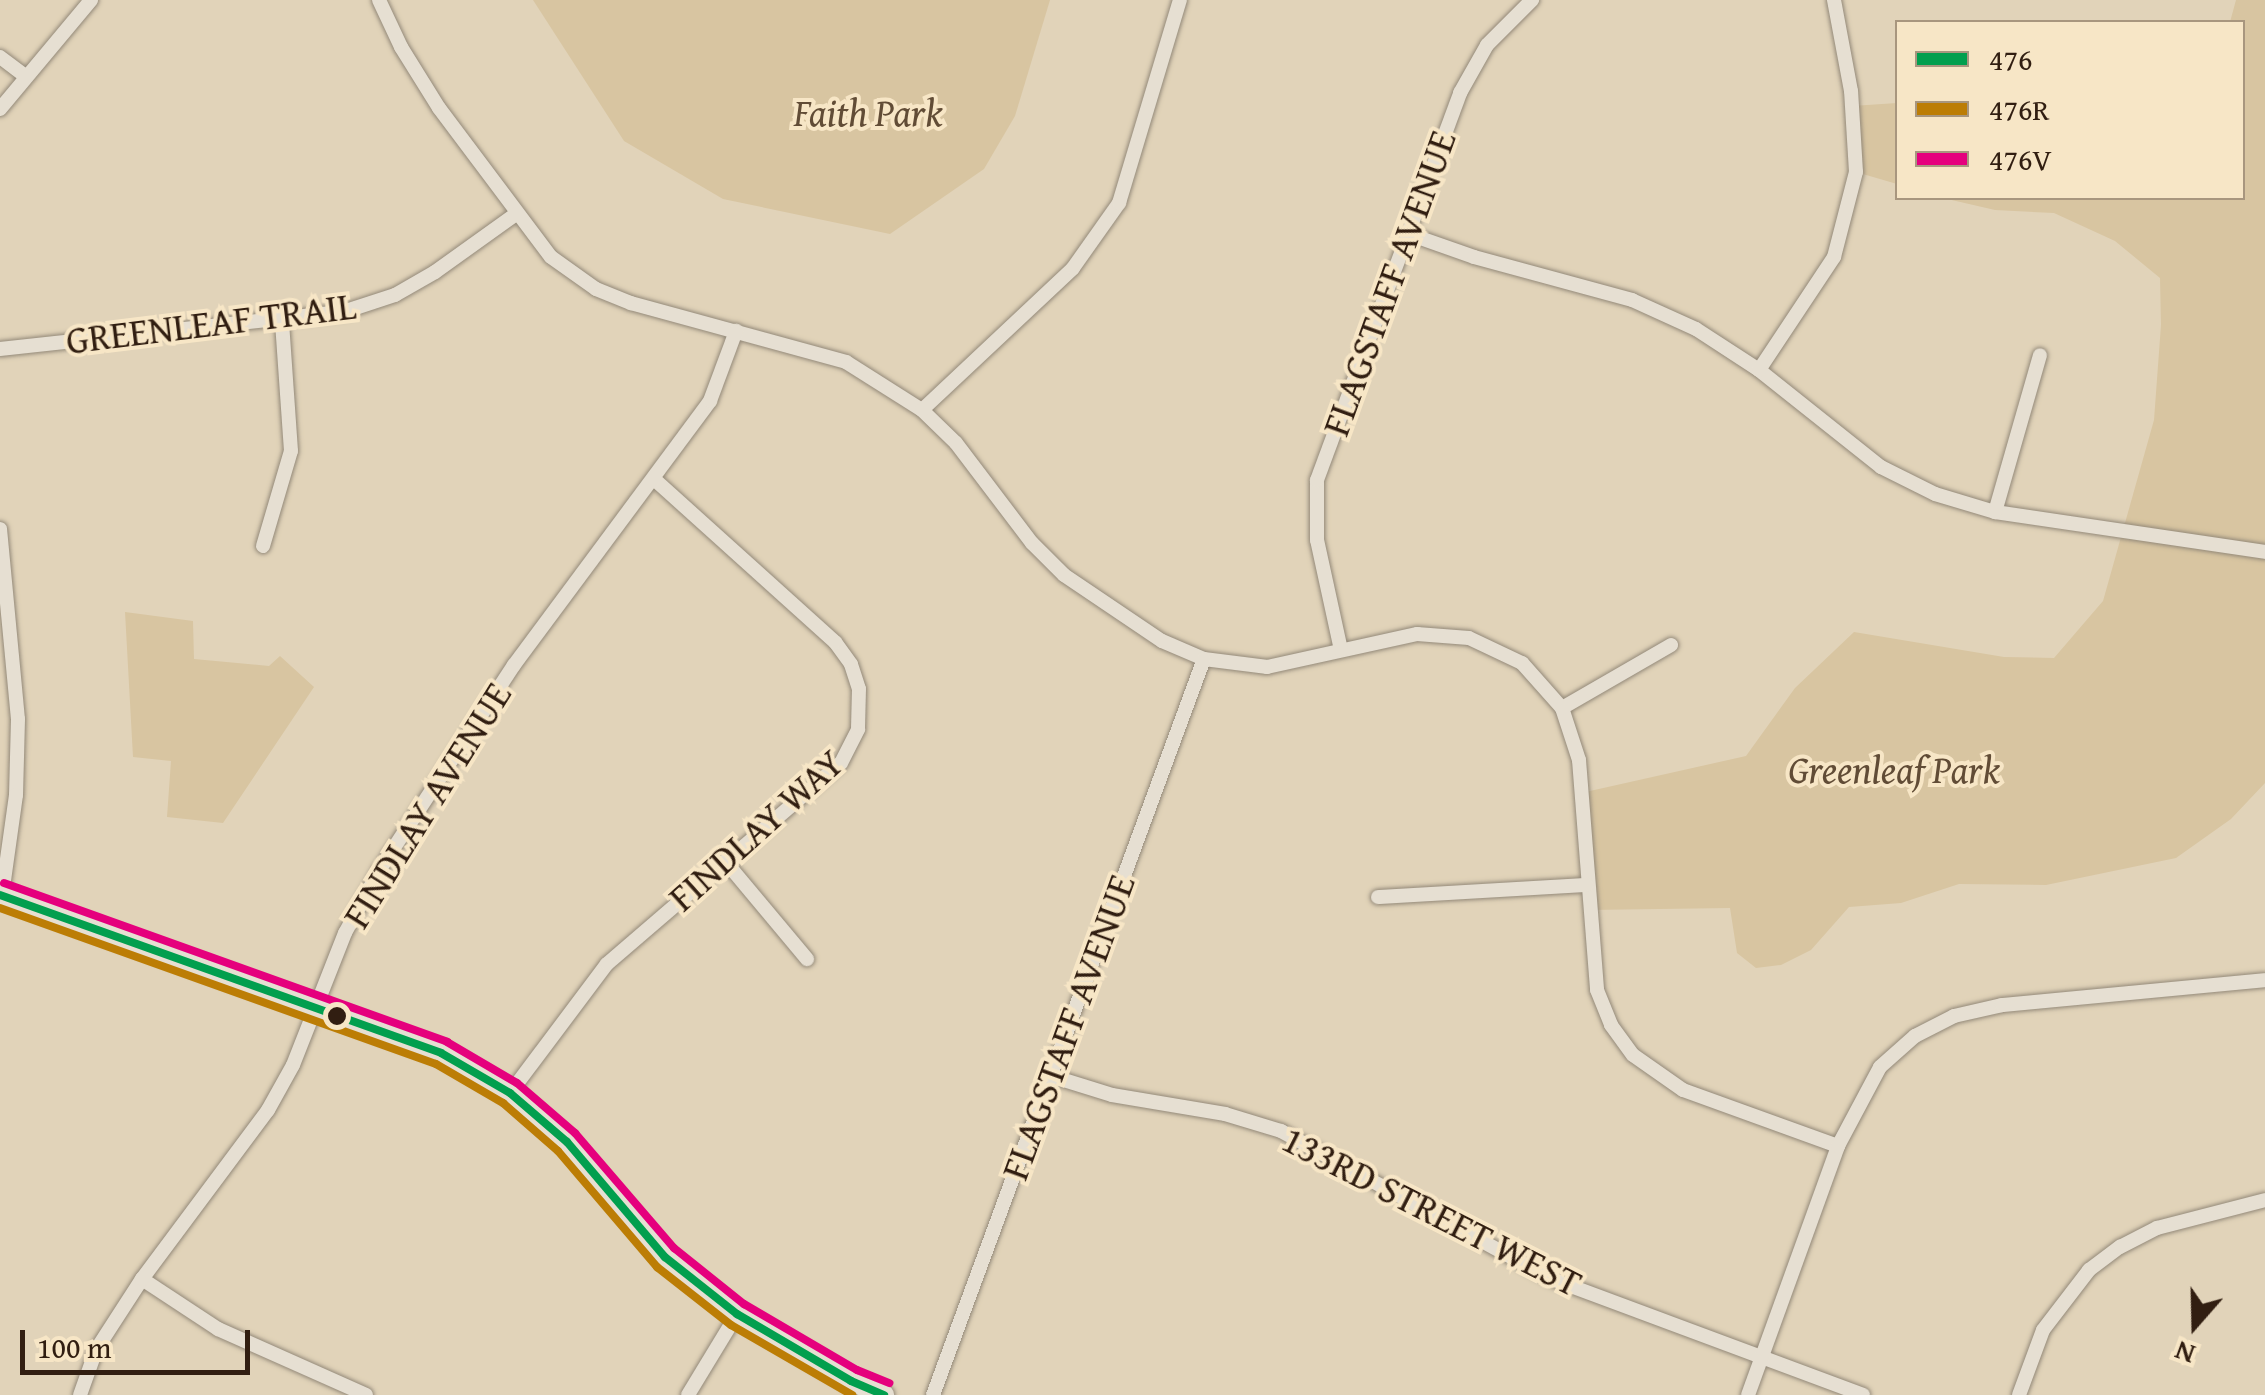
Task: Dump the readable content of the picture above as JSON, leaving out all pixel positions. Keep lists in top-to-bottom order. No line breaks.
{"streets":{"street":["FLAGSTAFF AVENUE","GREENLEAF TRAIL","FINDLAY AVENUE","FINDLAY WAY","133RD STREET WEST"]},"crossings":[["FLAGSTAFF AVENUE","133RD STREET WEST"],["FINDLAY AVENUE","FINDLAY WAY"]],"parks":["Faith Park","Greenleaf Park"],"lines":["transit line 476V","transit line 476","transit line 476R"],"legend":["476","476R","476V"],"scale_bar":"100 m","north":"bottom"}
